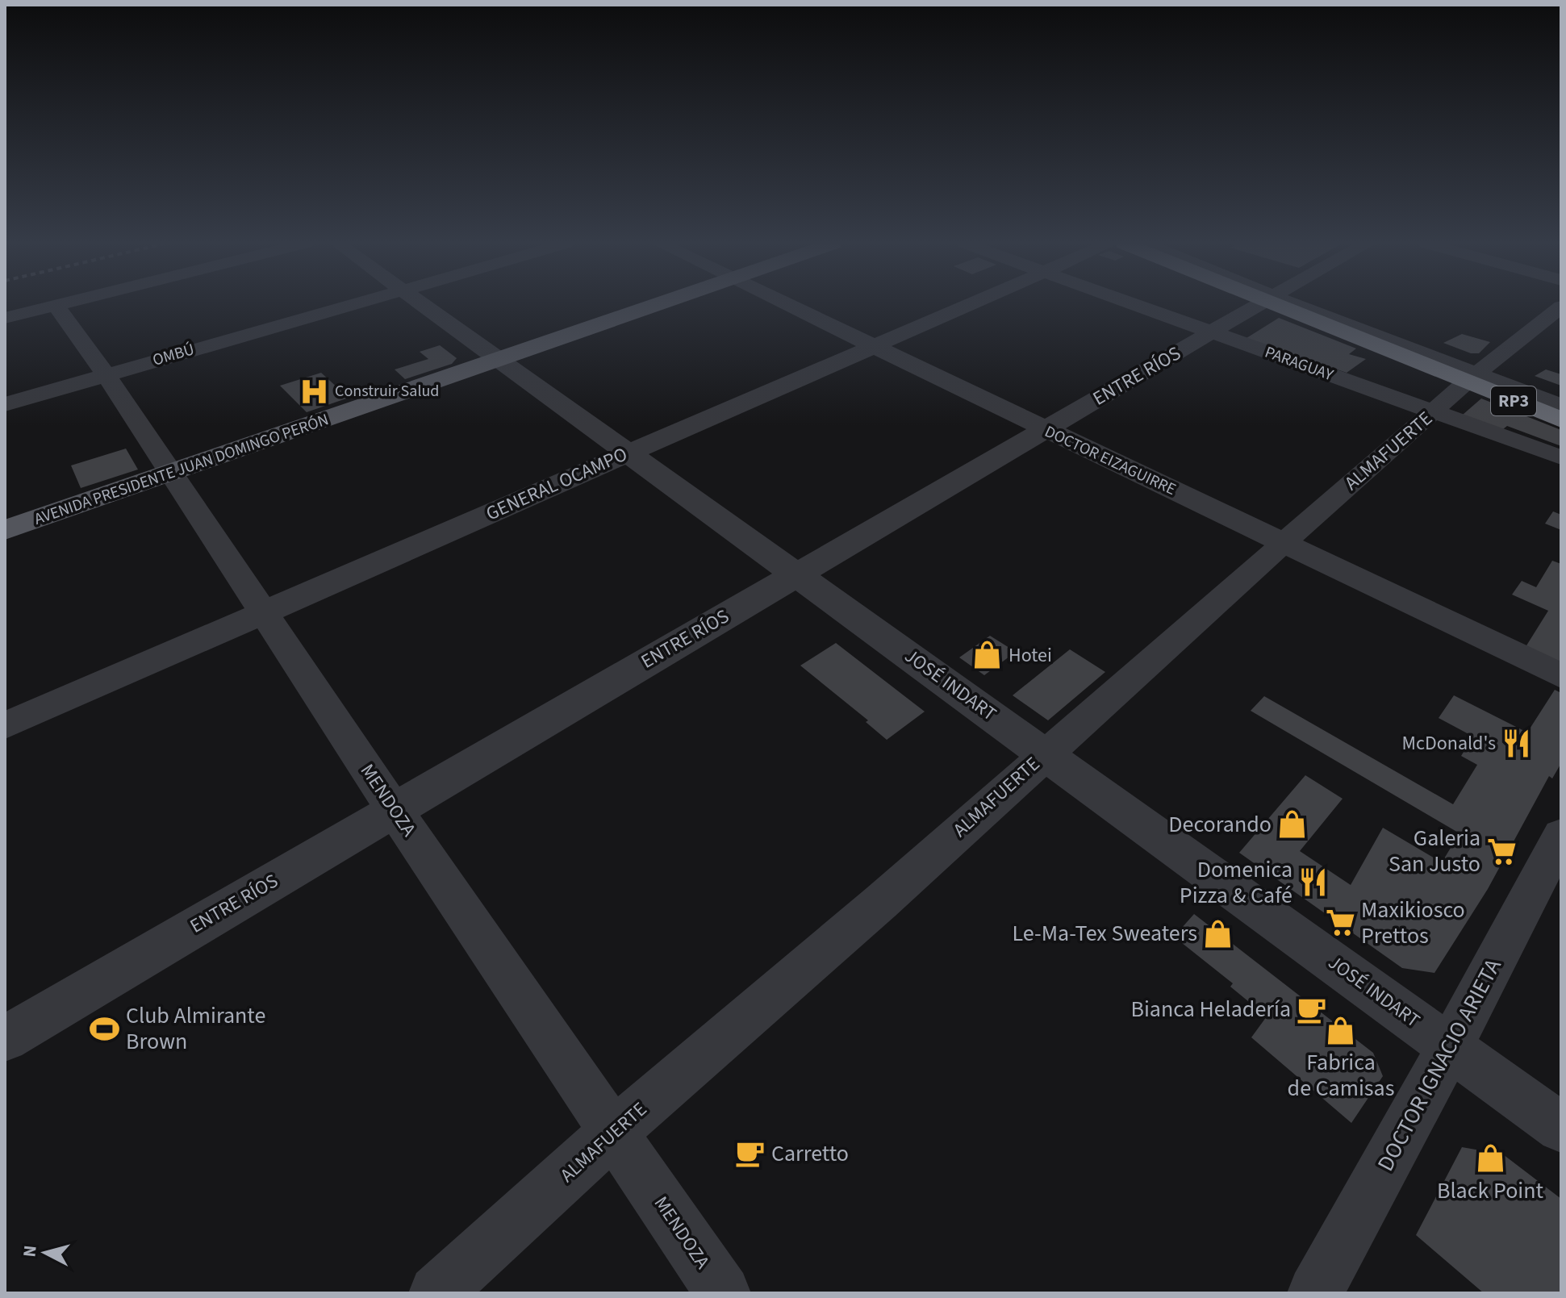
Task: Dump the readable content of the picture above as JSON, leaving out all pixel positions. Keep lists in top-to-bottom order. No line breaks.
{"streets":{"highway":["RP3"],"main road":["AVENIDA PRESIDENTE JUAN DOMINGO PERÓN"],"street":["OMBÚ","PARAGUAY","ENTRE RÍOS","ALMAFUERTE","DOCTOR EIZAGUIRRE","GENERAL OCAMPO","JOSÉ INDART","MENDOZA","DOCTOR IGNACIO ARIETA"]},"crossings":[["OMBÚ","MENDOZA"],["PARAGUAY","ENTRE RÍOS"],["PARAGUAY","ALMAFUERTE"],["ENTRE RÍOS","DOCTOR EIZAGUIRRE"],["ENTRE RÍOS","JOSÉ INDART"],["ENTRE RÍOS","MENDOZA"],["RP3","ALMAFUERTE"],["ALMAFUERTE","DOCTOR EIZAGUIRRE"],["ALMAFUERTE","JOSÉ INDART"],["ALMAFUERTE","MENDOZA"],["DOCTOR EIZAGUIRRE","GENERAL OCAMPO"],["AVENIDA PRESIDENTE JUAN DOMINGO PERÓN","JOSÉ INDART"],["AVENIDA PRESIDENTE JUAN DOMINGO PERÓN","MENDOZA"],["GENERAL OCAMPO","JOSÉ INDART"],["GENERAL OCAMPO","MENDOZA"],["JOSÉ INDART","DOCTOR IGNACIO ARIETA"]],"places":{"hospital":["Construir Salud"],"shop":["Hotei","Decorando","Le-Ma-Tex Sweaters","Fabrica de Camisas","Black Point"],"restaurant":["McDonald's","Domenica Pizza & Café"],"supermarket":["Galeria San Justo","Maxikiosco Prettos"],"cafe":["Bianca Heladería","Carretto"],"sports":["Club Almirante Brown"]},"north":"left"}
